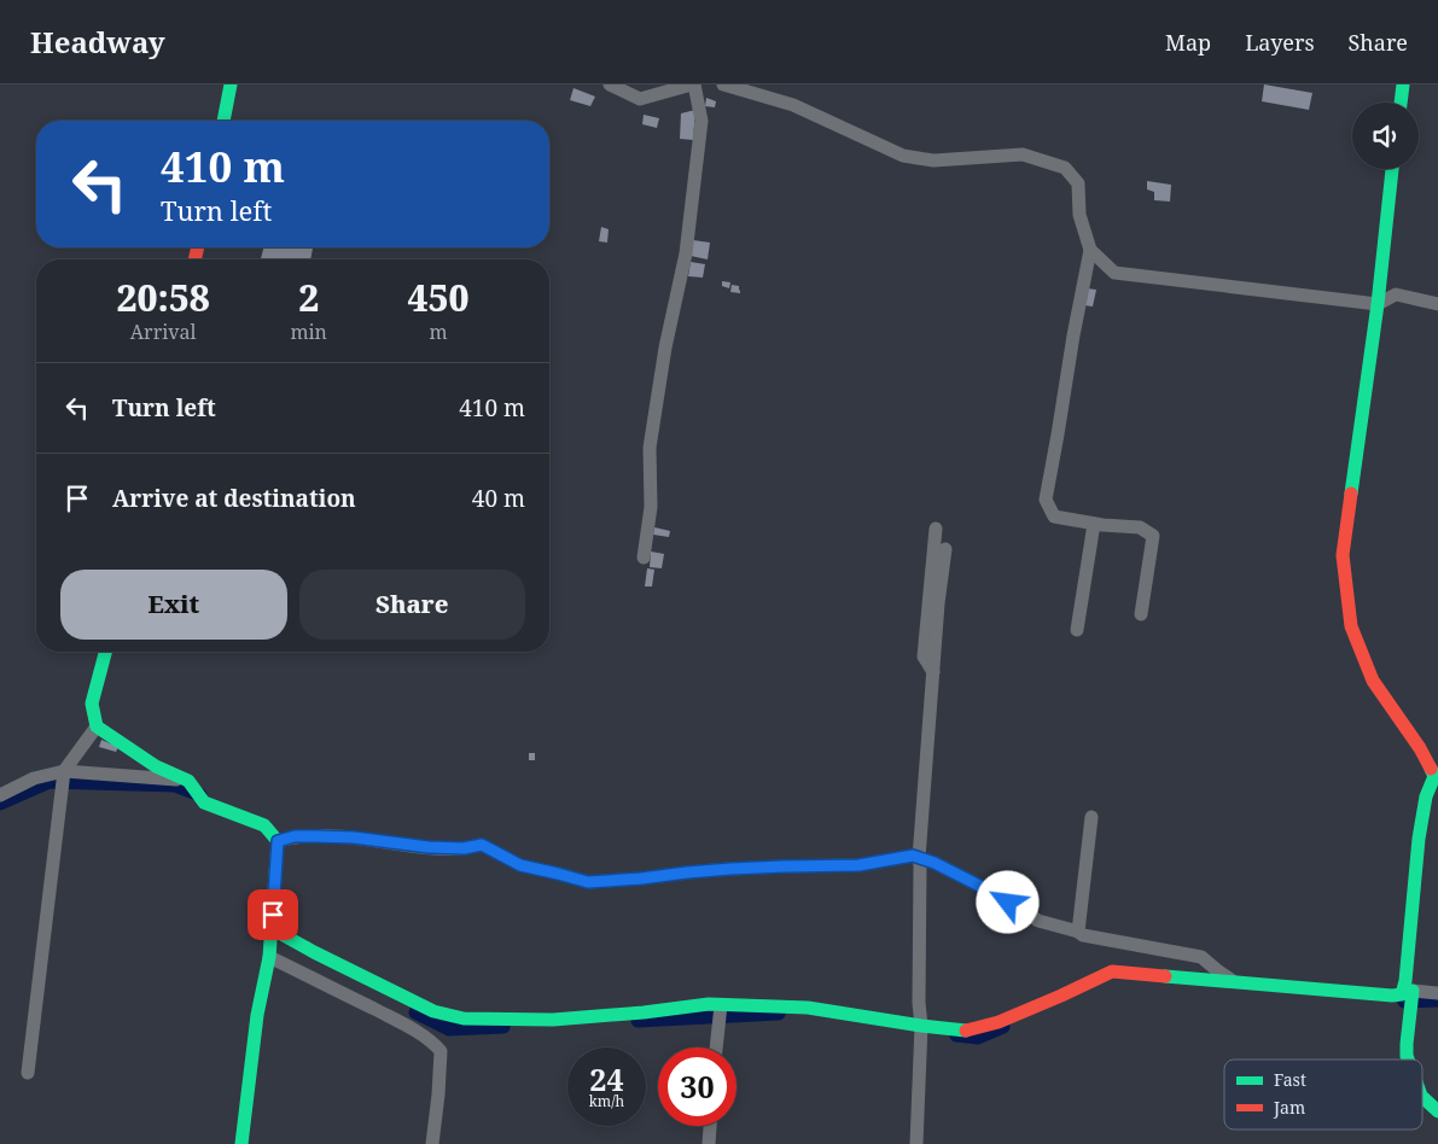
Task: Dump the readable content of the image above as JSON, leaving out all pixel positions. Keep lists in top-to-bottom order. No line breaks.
{"legend":["Fast","Jam"],"page":{"header":"Headway","nav":["Map","Layers","Share"],"turn":["410 m","Turn left"],"eta":["20:58","Arrival","2","min","450","m"],"list":[{"name":"Turn left","value":"410 m"},{"name":"Arrive at destination","value":"40 m"}],"buttons":["Exit","Share"],"speed":"24 km/h","limit":"30"}}
